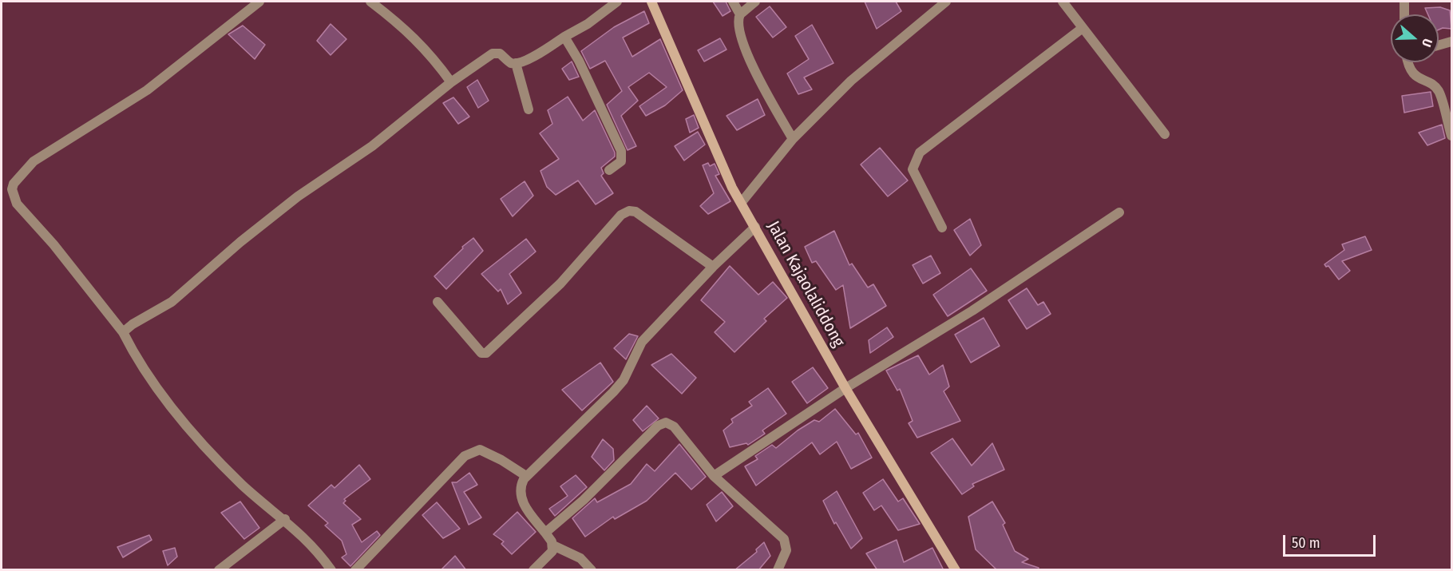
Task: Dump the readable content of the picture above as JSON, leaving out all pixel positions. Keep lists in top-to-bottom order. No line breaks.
{"streets":{"street":["Jalan Kajaolaliddong"]},"scale_bar":"50 m","north":"right"}
